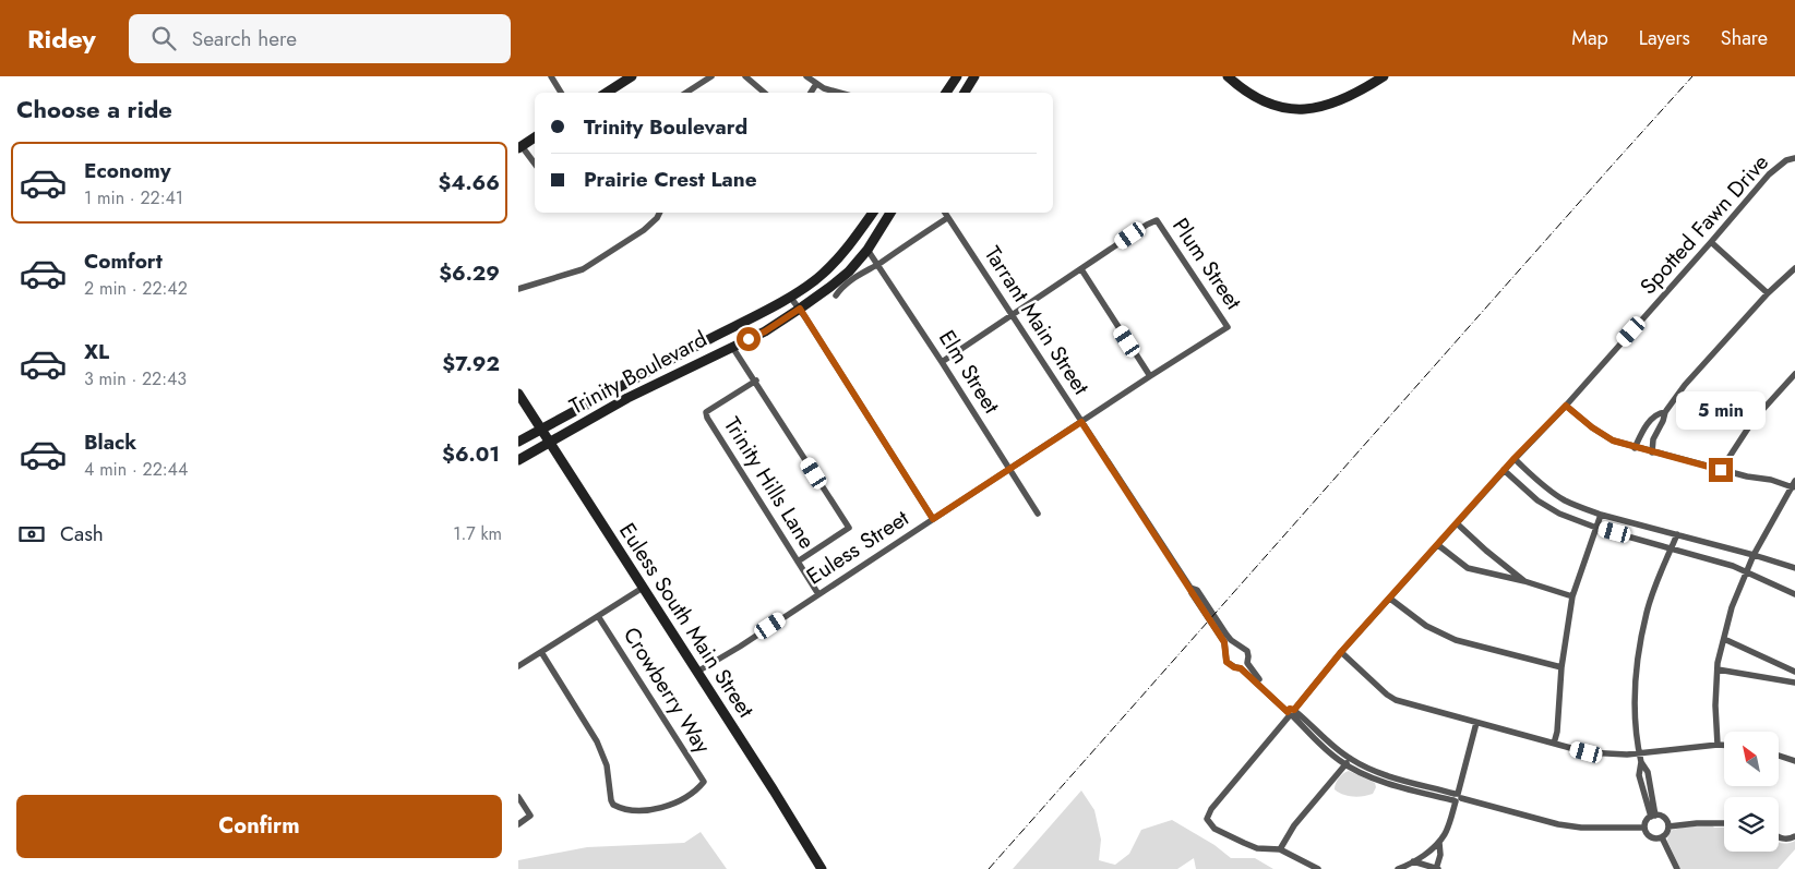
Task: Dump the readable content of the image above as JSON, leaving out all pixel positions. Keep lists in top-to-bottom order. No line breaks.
{"streets":{"main road":["Trinity Boulevard","Euless South Main Street"],"street":["Spotted Fawn Drive","Plum Street","Tarrant Main Street","Elm Street","Trinity Hills Lane","Euless Street","Crowberry Way"]},"crossings":[["Plum Street","Euless Street"],["Tarrant Main Street","Euless Street"],["Elm Street","Trinity Boulevard"],["Elm Street","Euless Street"],["Trinity Boulevard","Euless South Main Street"],["Trinity Hills Lane","Euless Street"],["Euless Street","Euless South Main Street"]],"north":"top left","page":{"header":"Ridey","search":"Search here","nav":["Map","Layers","Share"],"heading":"Choose a ride","banner":["Trinity Boulevard","Prairie Crest Lane"],"list":[{"name":"Economy","note":"1 min · 22:41","value":"$4.66"},{"name":"Comfort","note":"2 min · 22:42","value":"$6.29"},{"name":"XL","note":"3 min · 22:43","value":"$7.92"},{"name":"Black","note":"4 min · 22:44","value":"$6.01"}],"bubble":"5 min","pay":["Cash","1.7 km"],"buttons":"Confirm"}}
